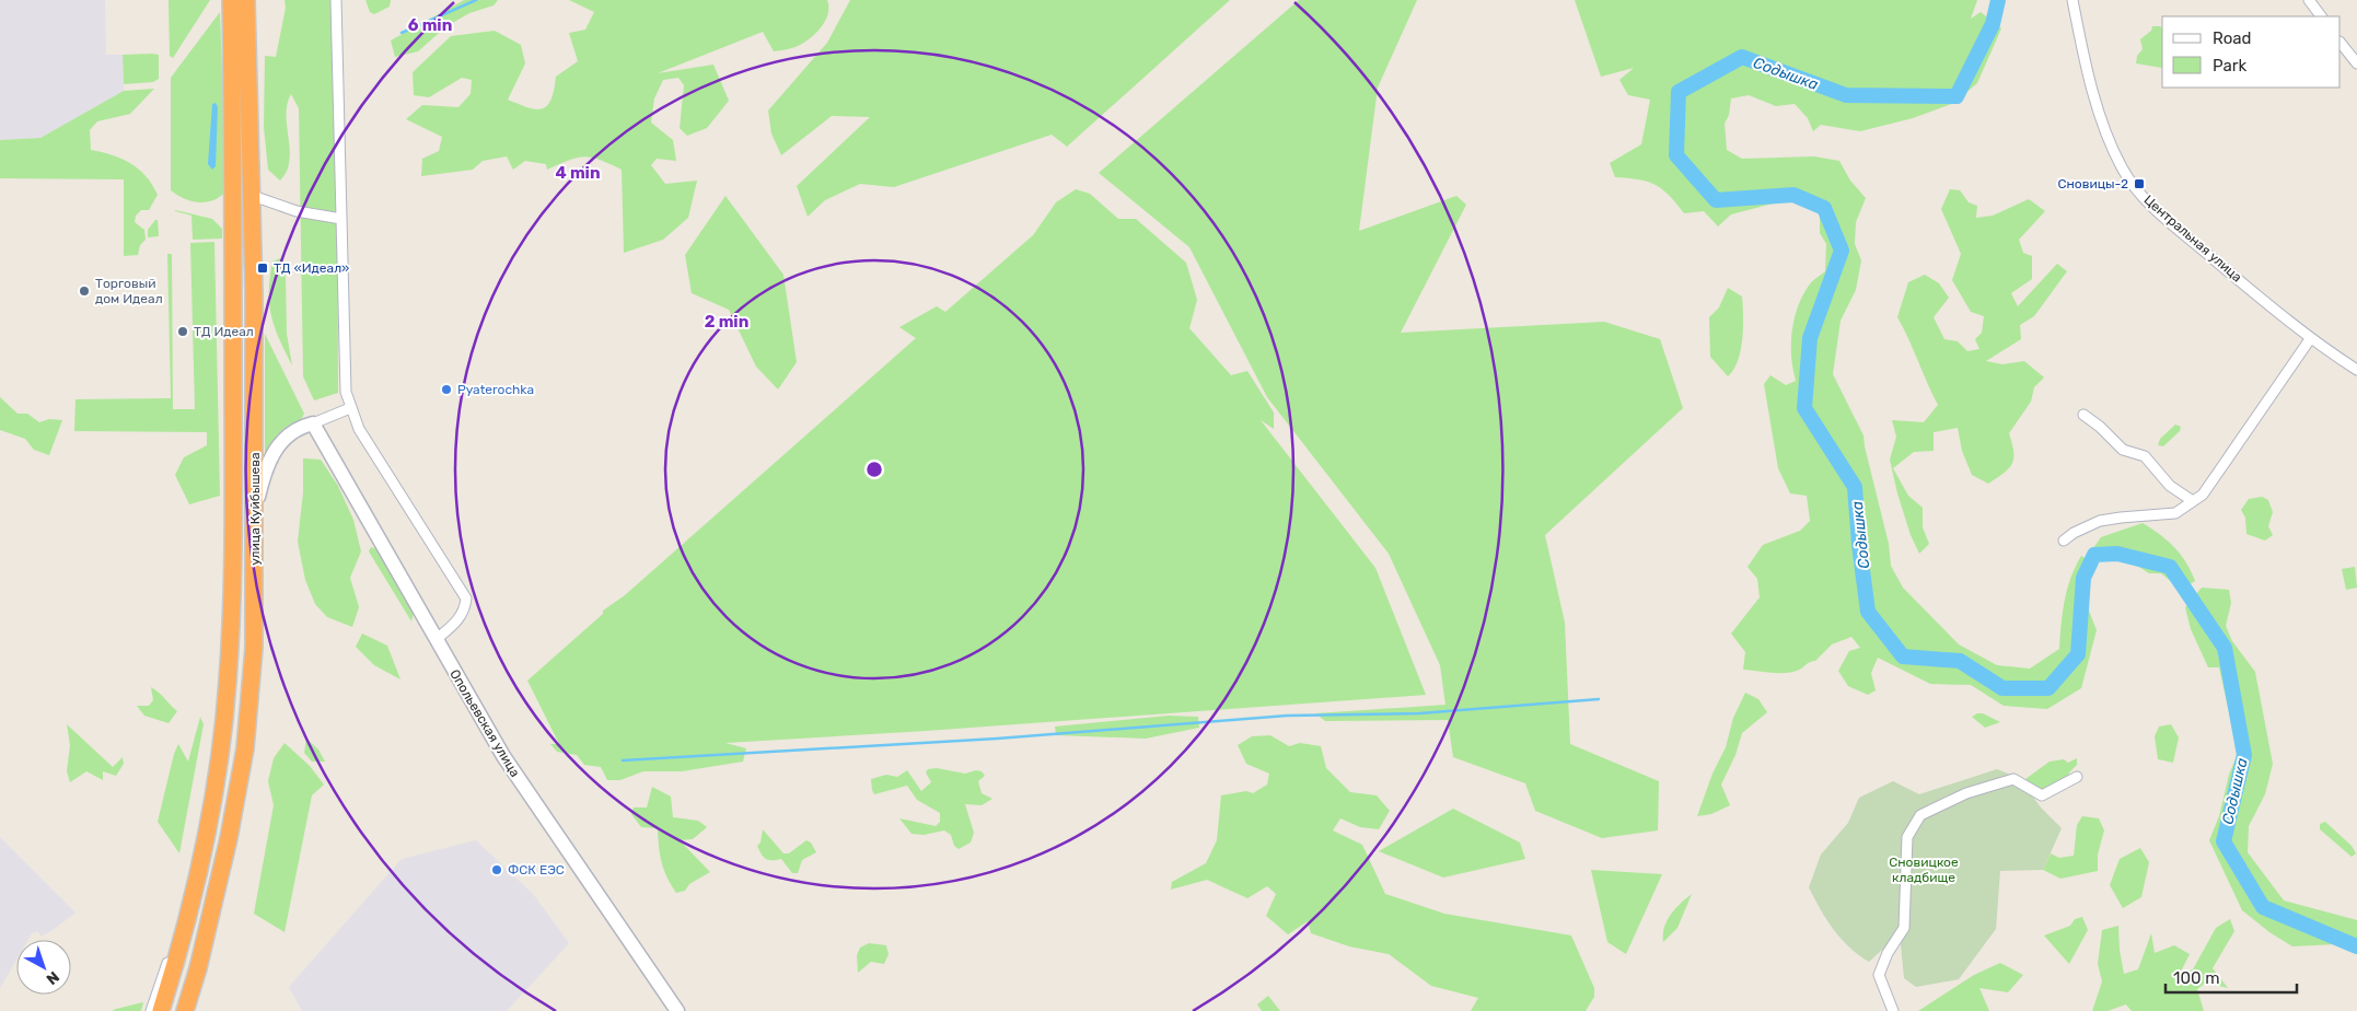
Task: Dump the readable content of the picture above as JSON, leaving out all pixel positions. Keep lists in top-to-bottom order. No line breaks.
{"streets":{"highway":["улица Куйбышева"],"street":["Центральная улица","Опольевская улица"]},"water":["Содышка"],"parks":["Сновицкое кладбище"],"places":{"transit":["Сновицы-2","ТД «Идеал»"],"other":["Торговый дом Идеал","ТД Идеал","Pyaterochka","ФСК ЕЭС"]},"legend":["Road","Park"],"scale_bar":"100 m","north":"bottom right","rings":["6 min","4 min","2 min"]}
